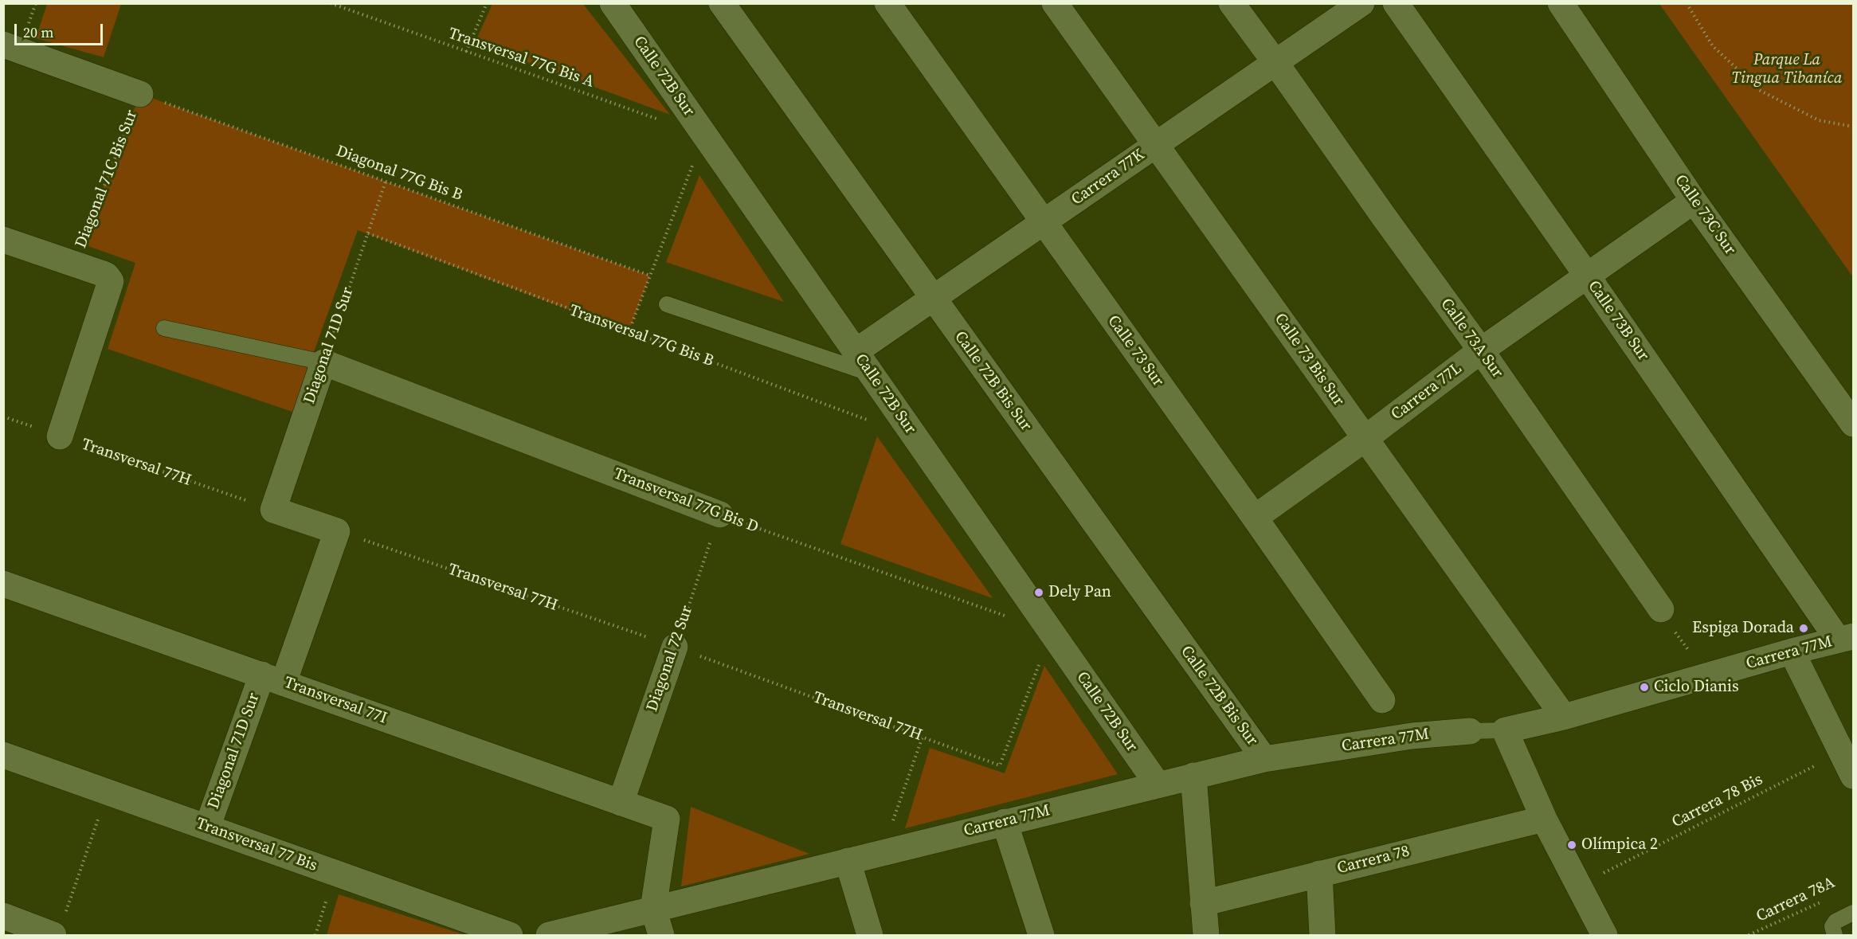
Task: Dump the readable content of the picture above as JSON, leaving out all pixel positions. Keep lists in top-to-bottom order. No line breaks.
{"streets":{"street":["Calle 72B Sur","Carrera 77K","Calle 73C Sur","Calle 73B Sur","Calle 73A Sur","Diagonal 71D Sur","Calle 73 Sur","Calle 73 Bis Sur","Calle 72B Bis Sur","Carrera 77L","Transversal 77G Bis D","Carrera 77M","Diagonal 72 Sur","Transversal 77I","Transversal 77 Bis","Carrera 78"],"path":["Transversal 77G Bis A","Diagonal 77G Bis B","Diagonal 71C Bis Sur","Transversal 77G Bis B","Transversal 77H","Carrera 78 Bis","Carrera 78A"]},"crossings":[["Calle 72B Sur","Carrera 77K"],["Calle 72B Sur","Transversal 77H"],["Calle 72B Sur","Carrera 77M"],["Diagonal 77G Bis B","Diagonal 71C Bis Sur"],["Diagonal 77G Bis B","Diagonal 71D Sur"],["Carrera 77K","Calle 73A Sur"],["Carrera 77K","Calle 73 Sur"],["Carrera 77K","Calle 73 Bis Sur"],["Carrera 77K","Calle 72B Bis Sur"],["Calle 73C Sur","Carrera 77L"],["Calle 73B Sur","Carrera 77L"],["Calle 73B Sur","Carrera 77M"],["Transversal 77G Bis B","Diagonal 71D Sur"],["Calle 73A Sur","Carrera 77L"],["Diagonal 71D Sur","Transversal 77H"],["Diagonal 71D Sur","Transversal 77G Bis D"],["Diagonal 71D Sur","Transversal 77I"],["Diagonal 71D Sur","Transversal 77 Bis"],["Calle 73 Sur","Carrera 77L"],["Calle 73 Bis Sur","Carrera 77L"],["Calle 73 Bis Sur","Carrera 77M"],["Calle 72B Bis Sur","Carrera 77M"],["Transversal 77H","Diagonal 72 Sur"],["Transversal 77G Bis D","Diagonal 72 Sur"],["Carrera 77M","Transversal 77I"],["Diagonal 72 Sur","Transversal 77I"]],"parks":["Parque La Tingua Tibaníca"],"places":["Dely Pan","Espiga Dorada","Ciclo Dianis","Olímpica 2"],"scale_bar":"20 m"}
